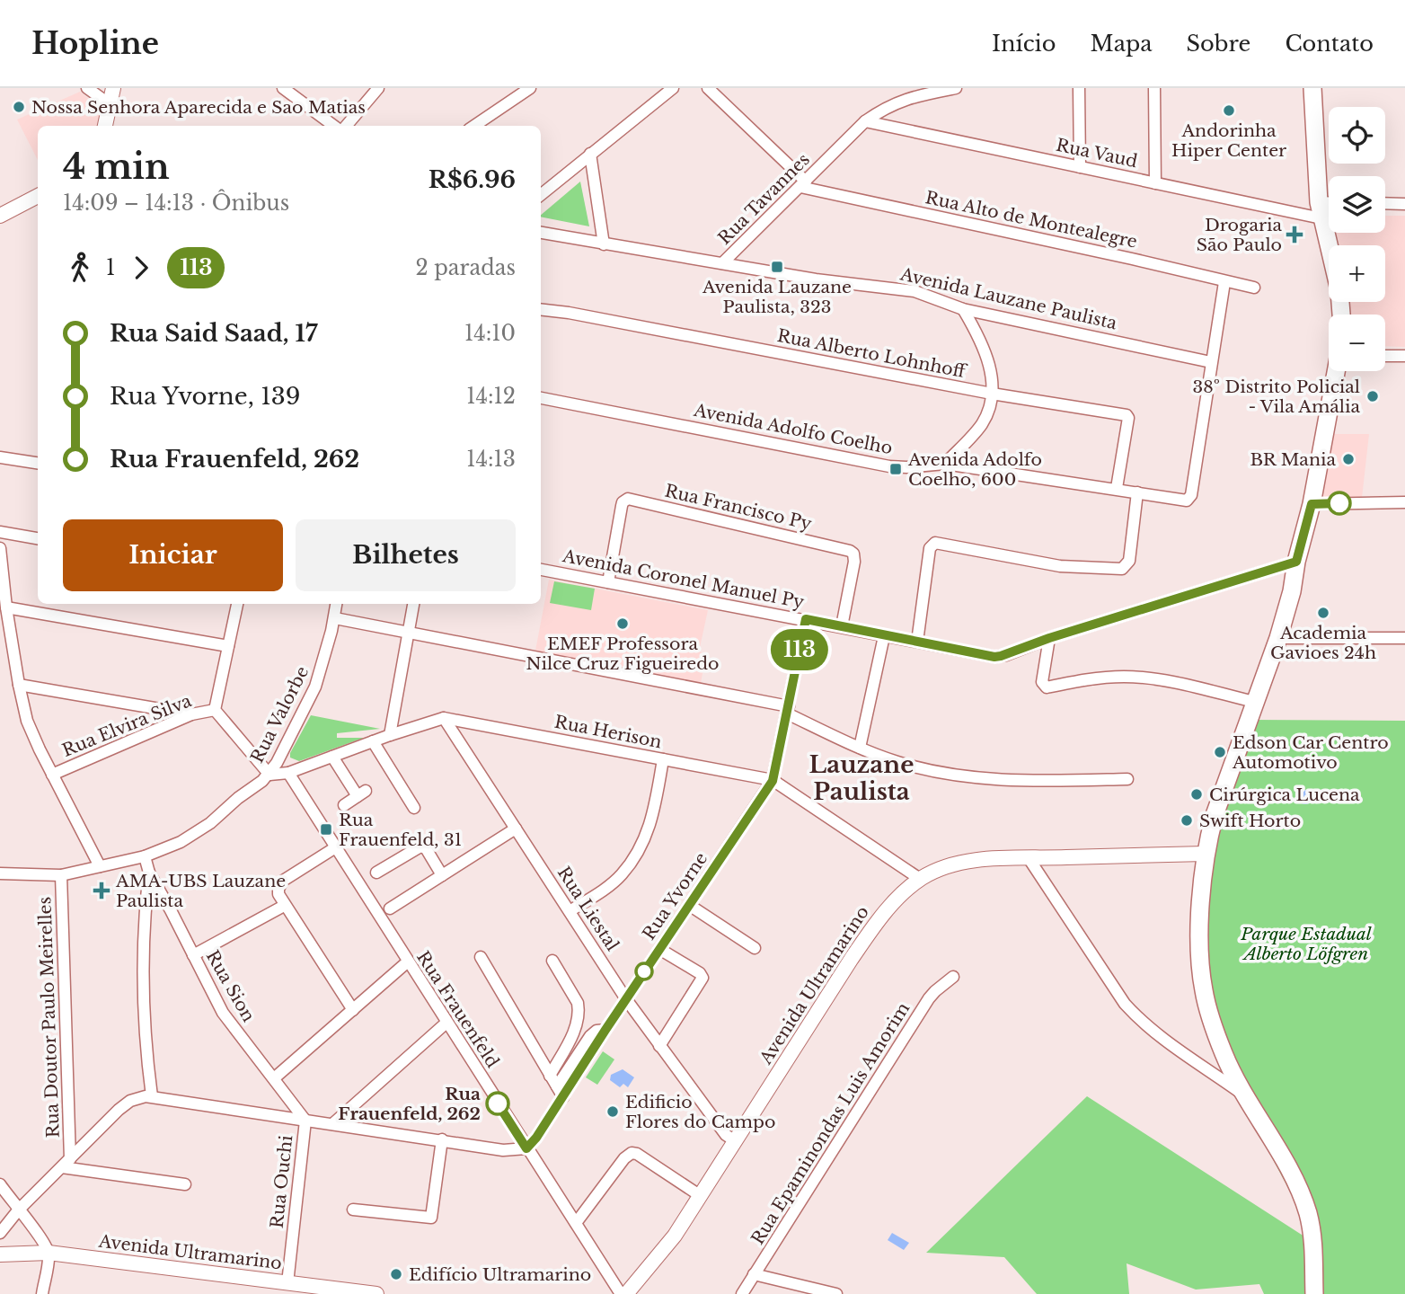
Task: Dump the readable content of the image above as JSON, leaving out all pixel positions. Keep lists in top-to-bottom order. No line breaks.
{"streets":{"street":["Rua Vaud","Rua Tavannes","Rua Alto de Montealegre","Avenida Lauzane Paulista","Rua Alberto Lohnhoff","Avenida Adolfo Coelho","Rua Francisco Py","Avenida Coronel Manuel Py","Rua Valorbe","Rua Elvira Silva","Rua Herison","Rua Yvorne","Rua Liestal","Avenida Ultramarino","Rua Sion","Rua Frauenfeld","Rua Doutor Paulo Meirelles","Rua Epaminondas Luis Amorim","Rua Ouchi"]},"crossings":[["Rua Vaud","Rua Tavannes"],["Rua Tavannes","Rua Alto de Montealegre"],["Rua Tavannes","Avenida Lauzane Paulista"],["Avenida Lauzane Paulista","Avenida Adolfo Coelho"],["Rua Alberto Lohnhoff","Avenida Adolfo Coelho"],["Rua Francisco Py","Avenida Coronel Manuel Py"],["Rua Valorbe","Rua Herison"],["Rua Valorbe","Rua Sion"],["Rua Valorbe","Rua Doutor Paulo Meirelles"],["Rua Herison","Rua Yvorne"],["Rua Herison","Rua Liestal"],["Rua Herison","Avenida Ultramarino"],["Rua Herison","Rua Frauenfeld"],["Rua Yvorne","Rua Liestal"],["Rua Yvorne","Rua Frauenfeld"],["Rua Liestal","Avenida Ultramarino"],["Avenida Ultramarino","Rua Ouchi"],["Rua Sion","Rua Ouchi"]],"districts":["Lauzane Paulista"],"parks":["Parque Estadual Alberto Löfgren"],"places":{"other":["Nossa Senhora Aparecida e Sao Matias","Andorinha Hiper Center","38º Distrito Policial - Vila Amália","BR Mania","Academia Gavioes 24h","EMEF Professora Nilce Cruz Figueiredo","Edson Car Centro Automotivo","Cirúrgica Lucena","Swift Horto","Rua Frauenfeld, 262","Edificio Flores do Campo","Edifício Ultramarino"],"health":["Drogaria São Paulo","AMA-UBS Lauzane Paulista"],"transit":["Avenida Lauzane Paulista, 323","Avenida Adolfo Coelho, 600","Rua Frauenfeld, 31"]},"lines":["bus line 113"],"page":{"header":"Hopline","nav":["Início","Mapa","Sobre","Contato"],"on_map":"113","map_buttons":["+","−"],"heading":["4 min","14:09 – 14:13 · Ônibus","R$6.96"],"legs":["1","113","2 paradas"],"list":[{"name":"Rua Said Saad, 17","value":"14:10"},{"name":"Rua Yvorne, 139","value":"14:12"},{"name":"Rua Frauenfeld, 262","value":"14:13"}],"buttons":["Iniciar","Bilhetes"]}}
